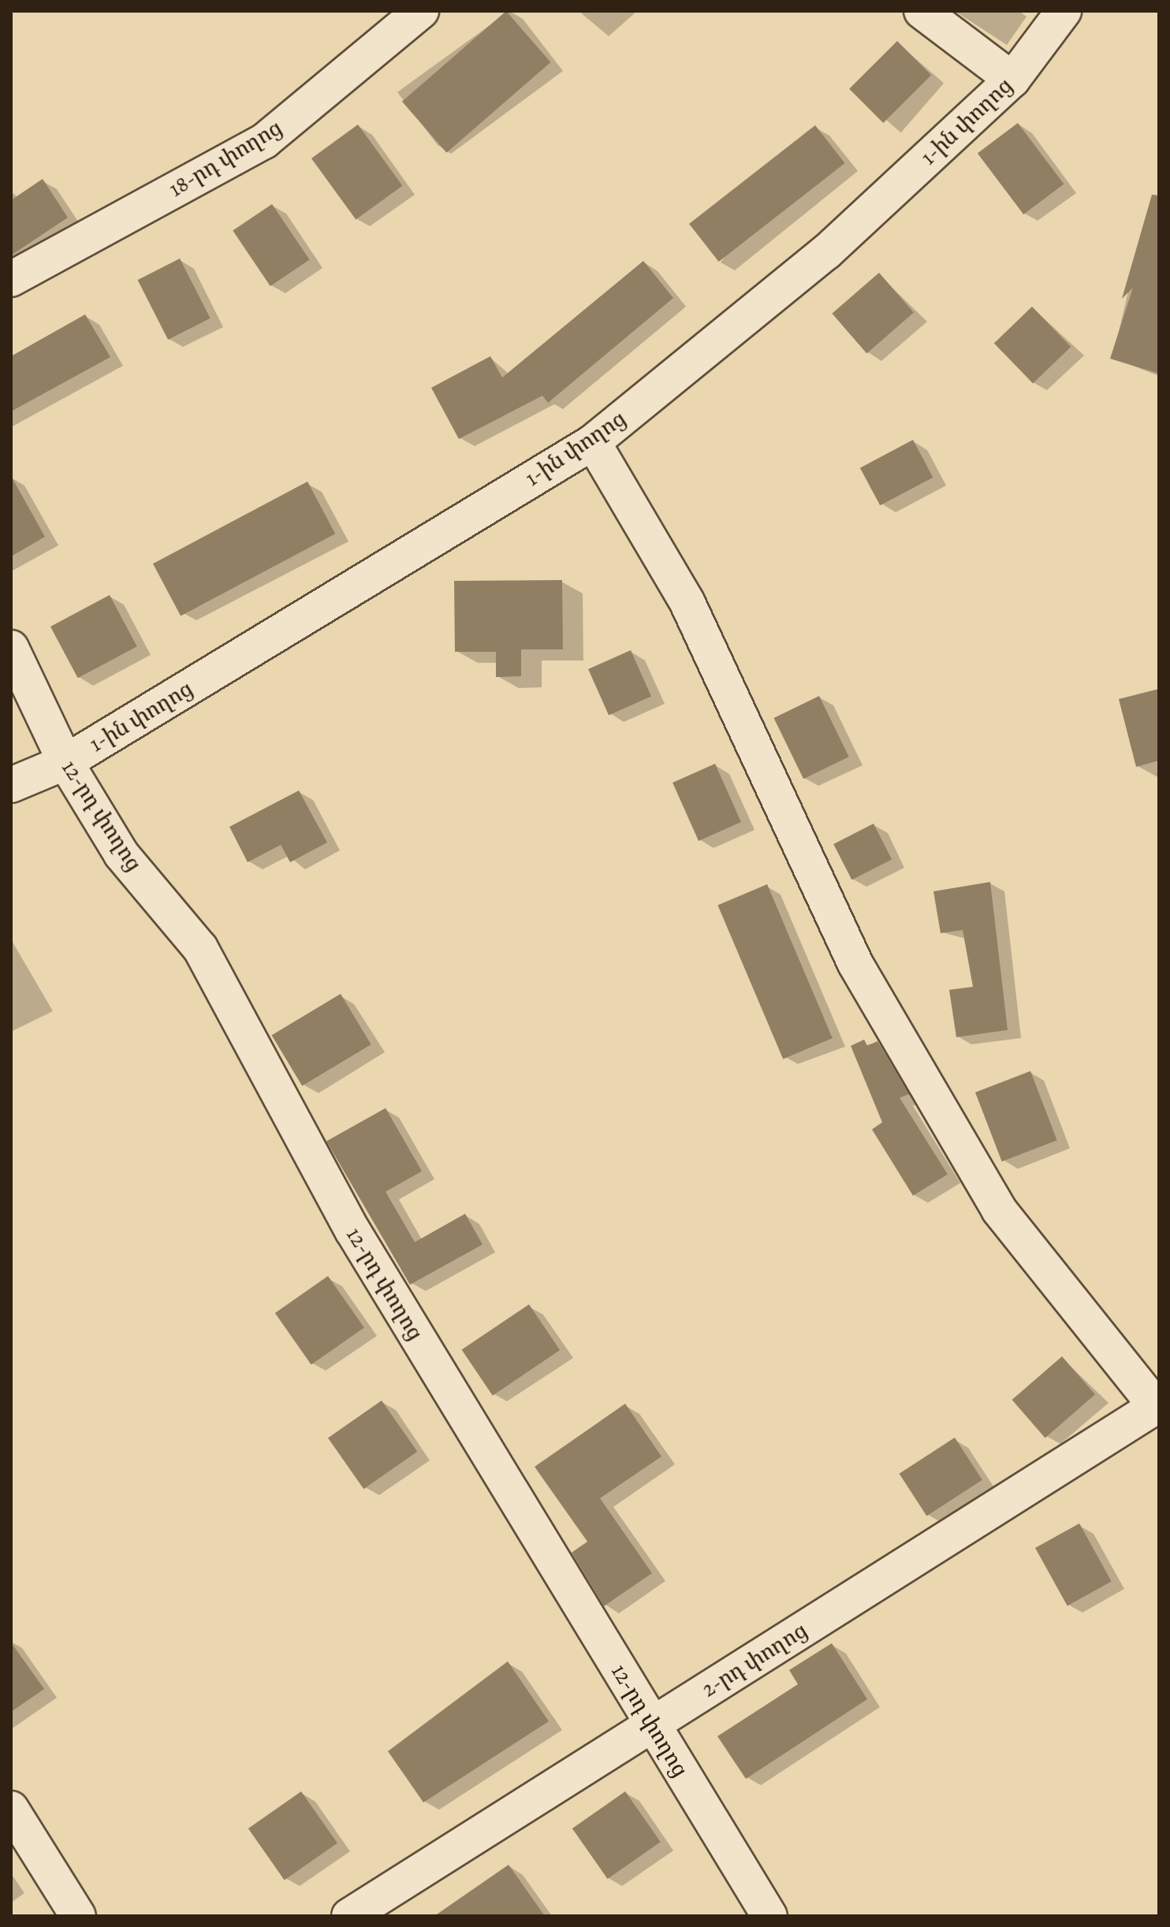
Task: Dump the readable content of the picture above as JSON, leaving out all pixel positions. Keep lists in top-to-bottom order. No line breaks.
{"streets":{"street":["1-ին փողոց","18-րդ փողոց","12-րդ փողոց","2-րդ փողոց"]},"crossings":[["1-ին փողոց","12-րդ փողոց"],["12-րդ փողոց","2-րդ փողոց"]]}
